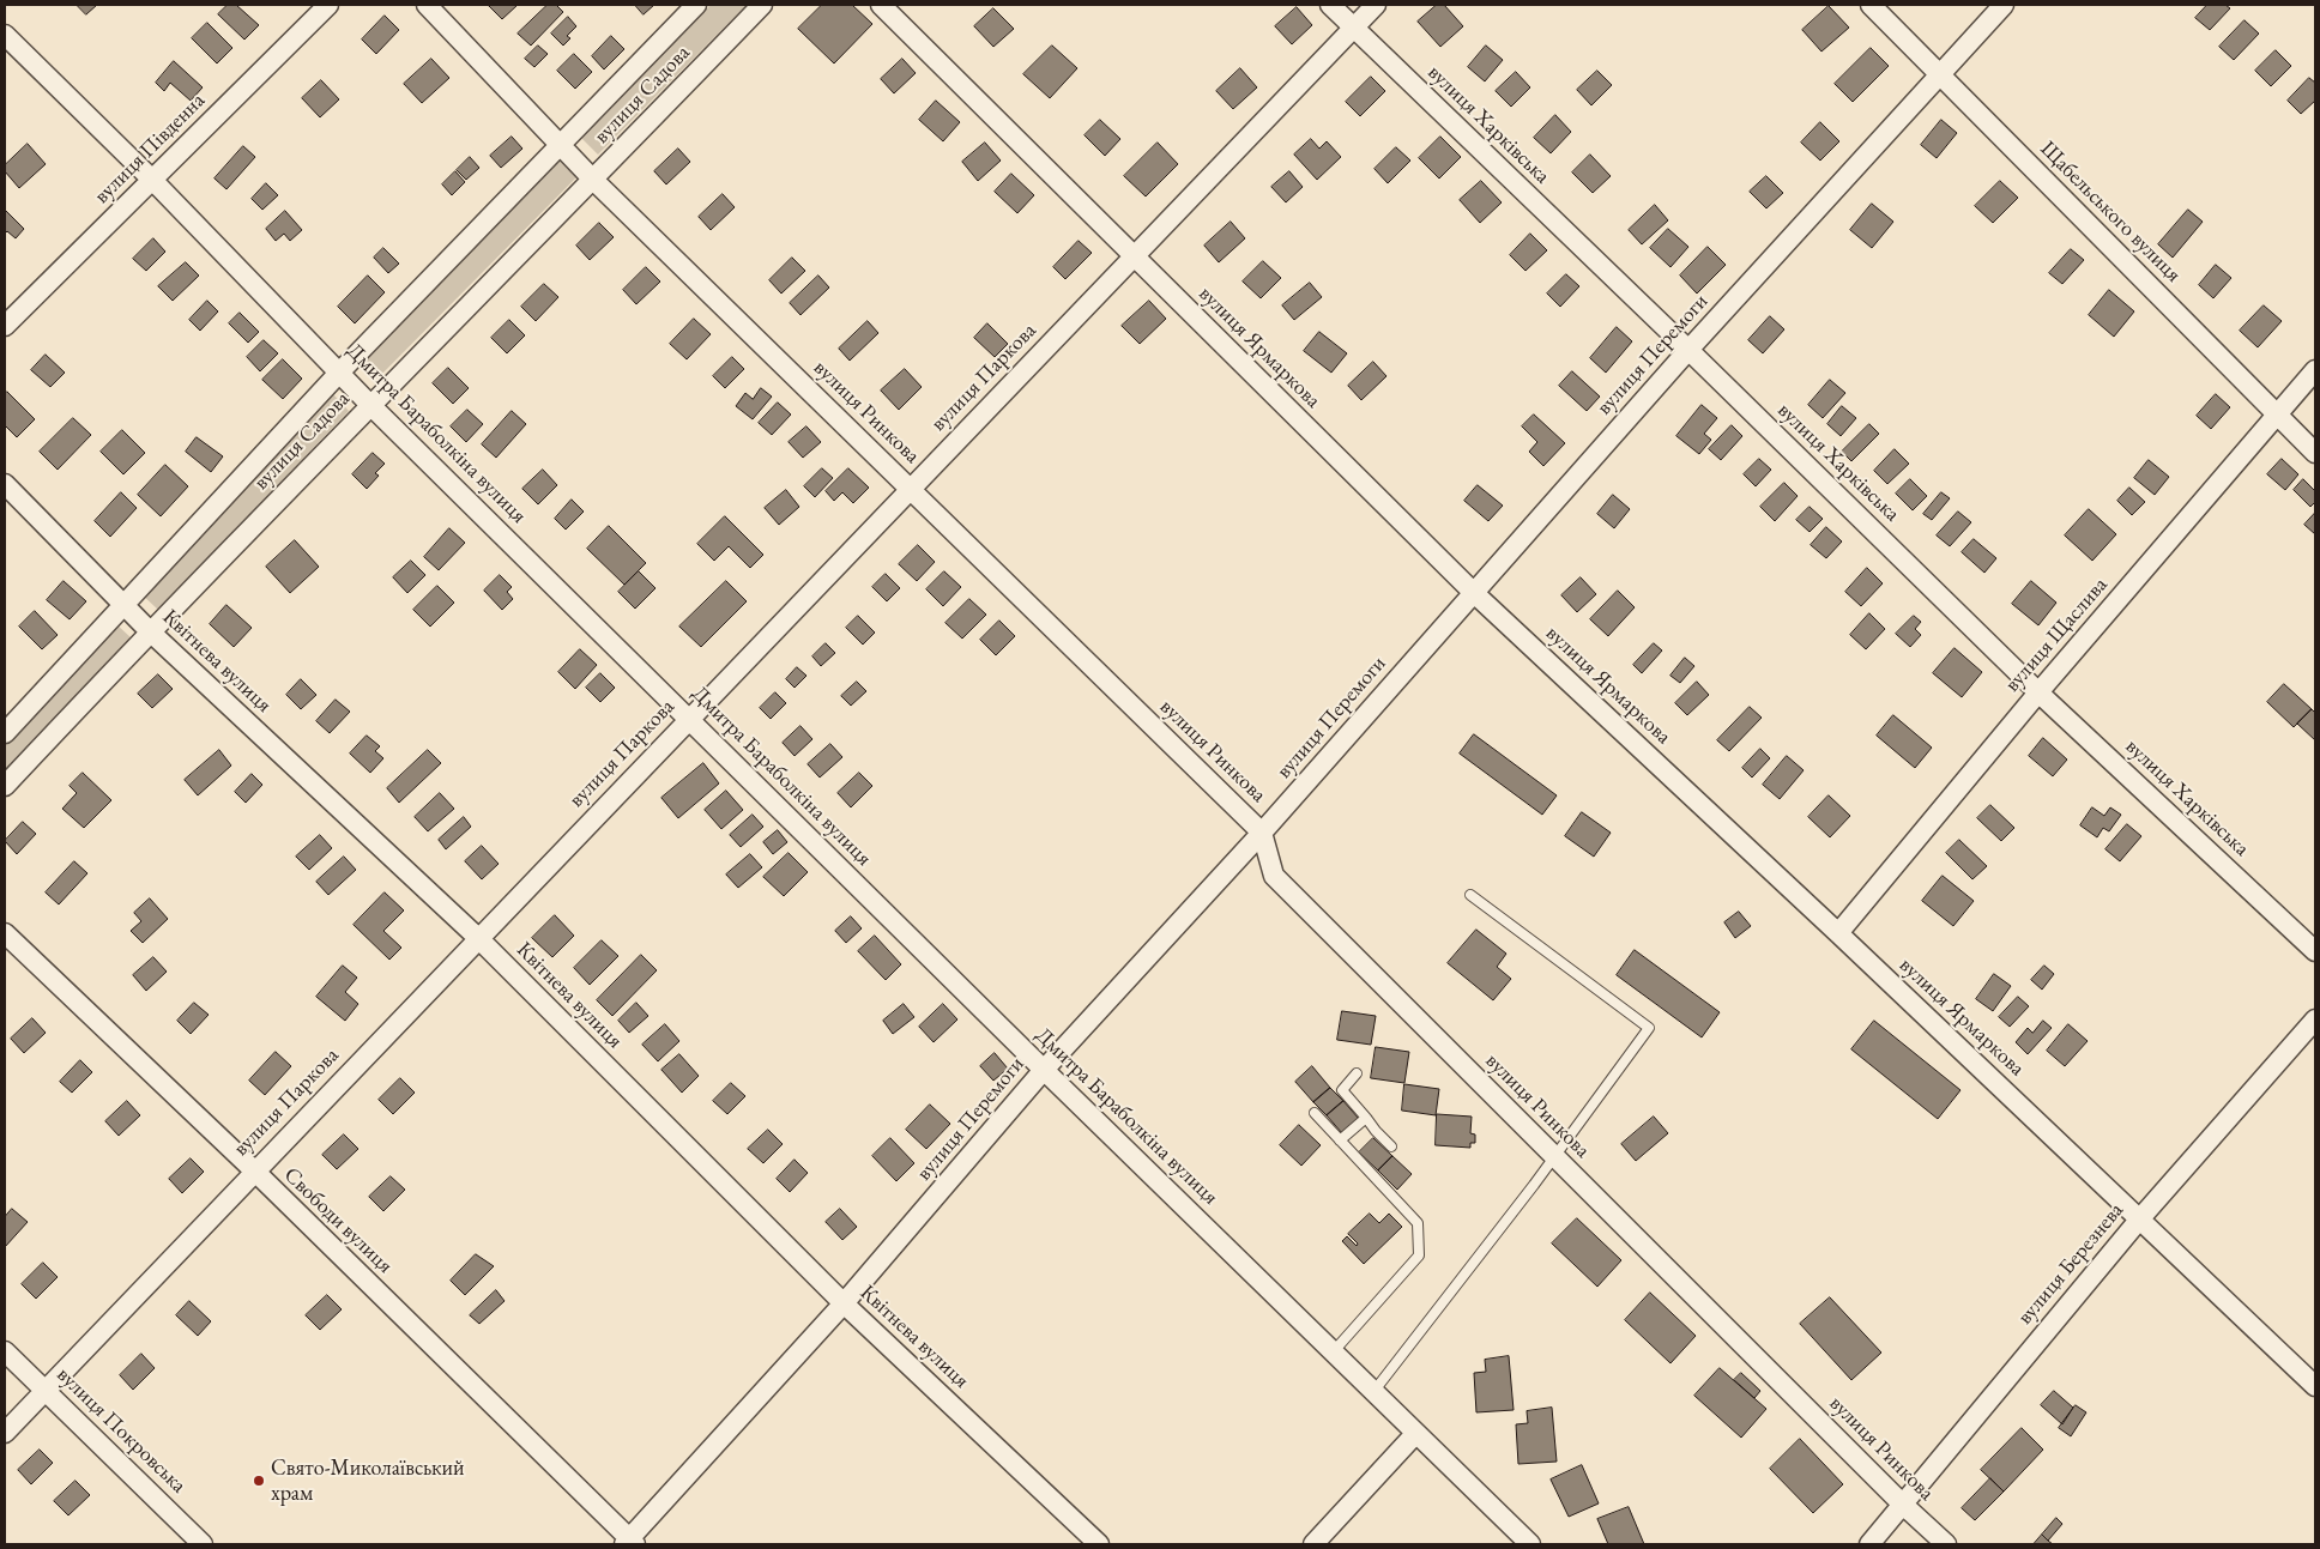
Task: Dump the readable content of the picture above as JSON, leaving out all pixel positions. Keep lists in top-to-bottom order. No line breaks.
{"streets":{"street":["вулиця Садова","вулиця Харківська","вулиця Південна","Щабельського вулиця","вулиця Ярмаркова","вулиця Перемоги","вулиця Паркова","вулиця Ринкова","Дмитра Бараболкіна вулиця","вулиця Щаслива","Квітнева вулиця","Свободи вулиця","вулиця Березнева","вулиця Покровська"]},"crossings":[["вулиця Садова","вулиця Ринкова"],["вулиця Садова","Дмитра Бараболкіна вулиця"],["вулиця Садова","Квітнева вулиця"],["вулиця Харківська","вулиця Перемоги"],["вулиця Харківська","вулиця Паркова"],["вулиця Харківська","вулиця Щаслива"],["вулиця Південна","Дмитра Бараболкіна вулиця"],["Щабельського вулиця","вулиця Перемоги"],["Щабельського вулиця","вулиця Щаслива"],["вулиця Ярмаркова","вулиця Перемоги"],["вулиця Ярмаркова","вулиця Паркова"],["вулиця Ярмаркова","вулиця Щаслива"],["вулиця Ярмаркова","вулиця Березнева"],["вулиця Перемоги","вулиця Ринкова"],["вулиця Перемоги","Дмитра Бараболкіна вулиця"],["вулиця Перемоги","Квітнева вулиця"],["вулиця Перемоги","Свободи вулиця"],["вулиця Паркова","вулиця Ринкова"],["вулиця Паркова","Дмитра Бараболкіна вулиця"],["вулиця Паркова","Квітнева вулиця"],["вулиця Паркова","Свободи вулиця"],["вулиця Паркова","вулиця Покровська"],["вулиця Ринкова","вулиця Березнева"]],"places":["Свято-Миколаївський храм"]}
